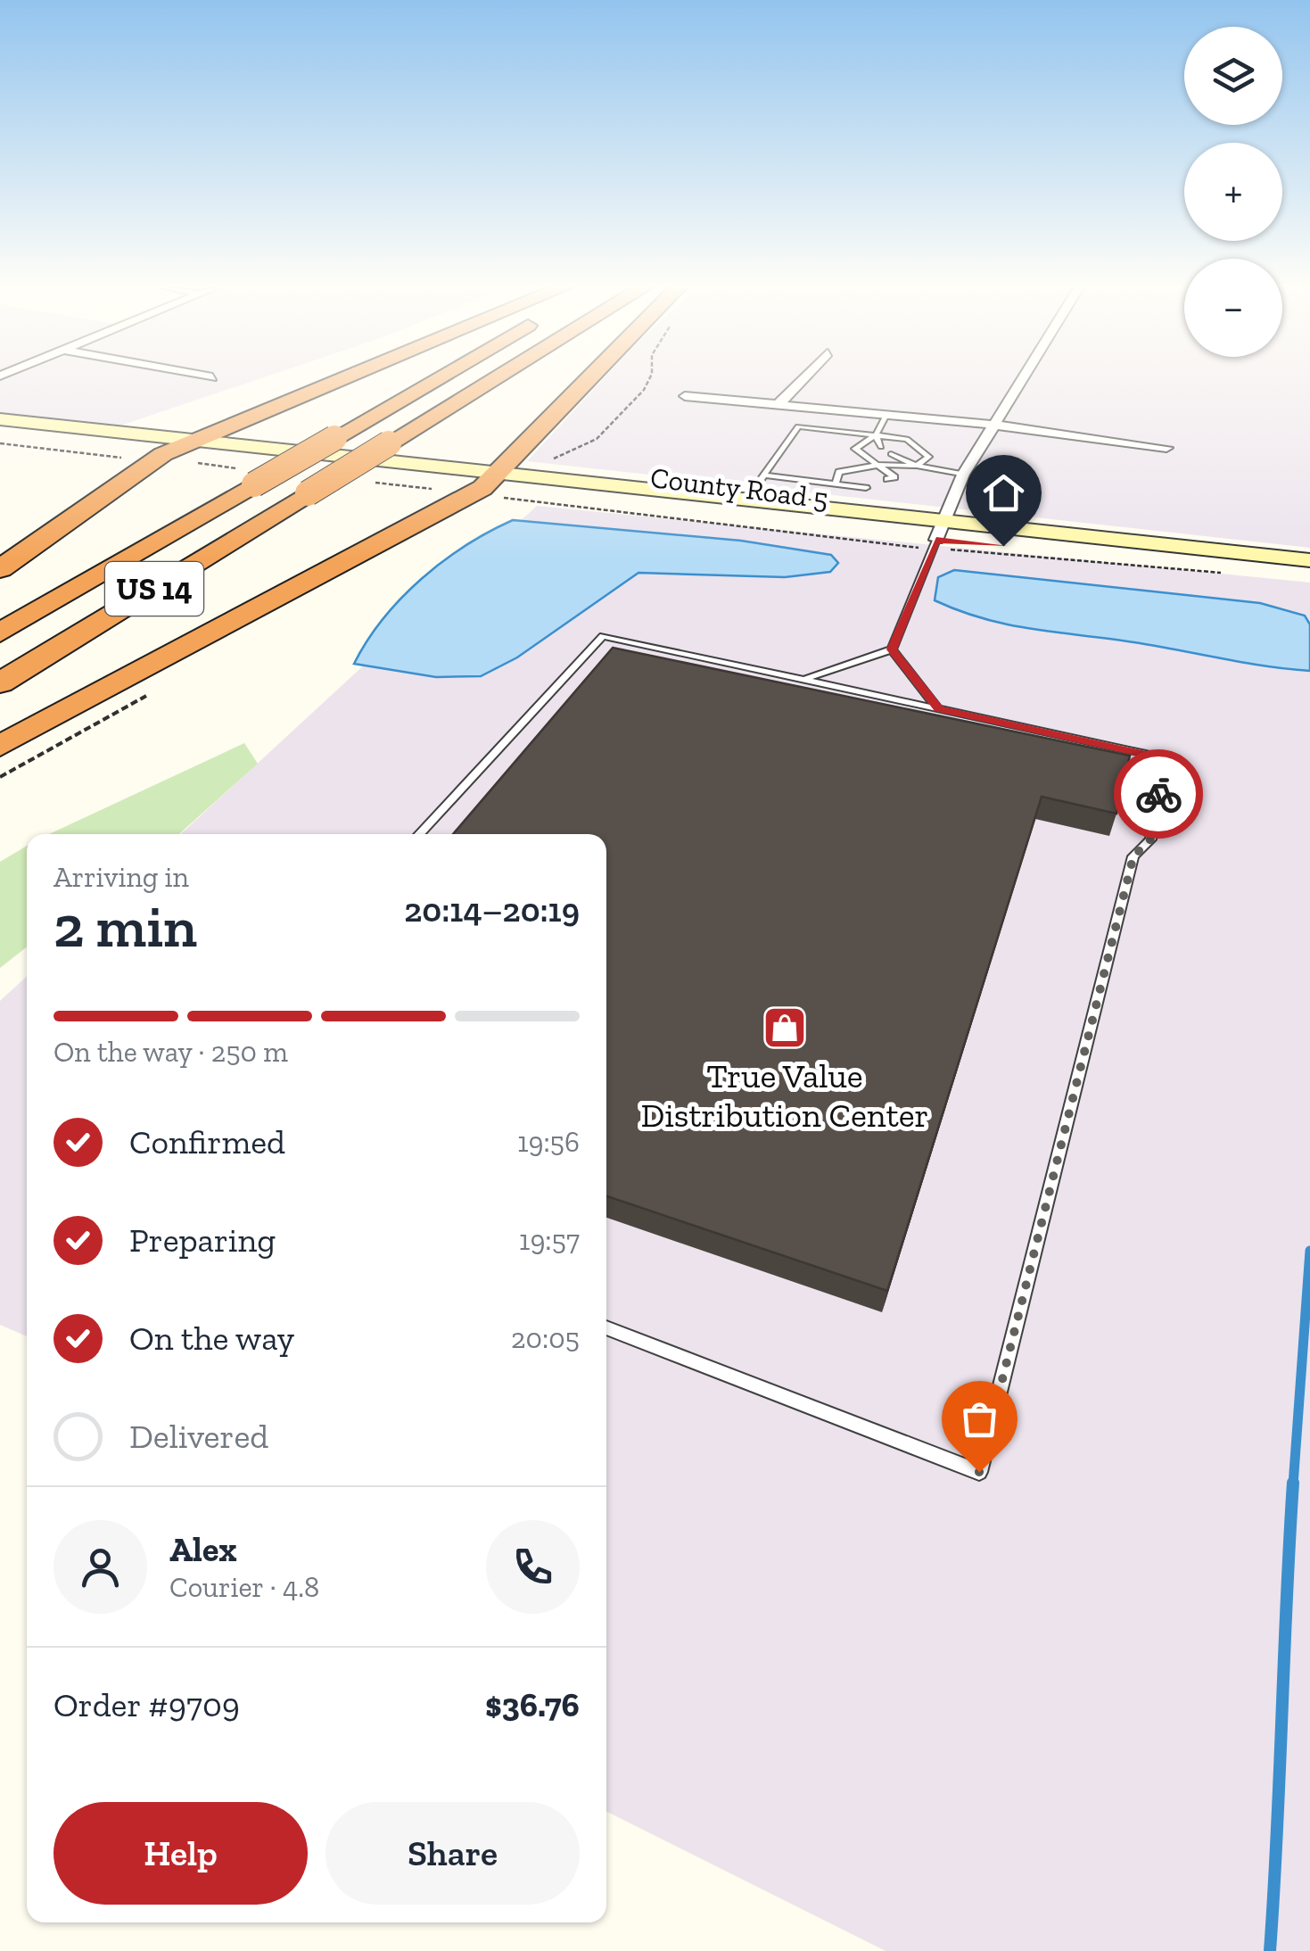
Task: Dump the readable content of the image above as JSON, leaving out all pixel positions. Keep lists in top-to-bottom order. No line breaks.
{"streets":{"highway":["US 14"],"street":["County Road 5"]},"places":{"shop":["True Value Distribution Center"]},"page":{"map_buttons":["+","−"],"heading":["2 min","Arriving in","20:14–20:19"],"panel":["Alex","Courier · 4.8","Order #9709","$36.76"],"bar":"On the way · 250 m","list":[["Confirmed","19:56"],["Preparing","19:57"],["On the way","20:05"],"Delivered"],"buttons":["Help","Share"]}}
